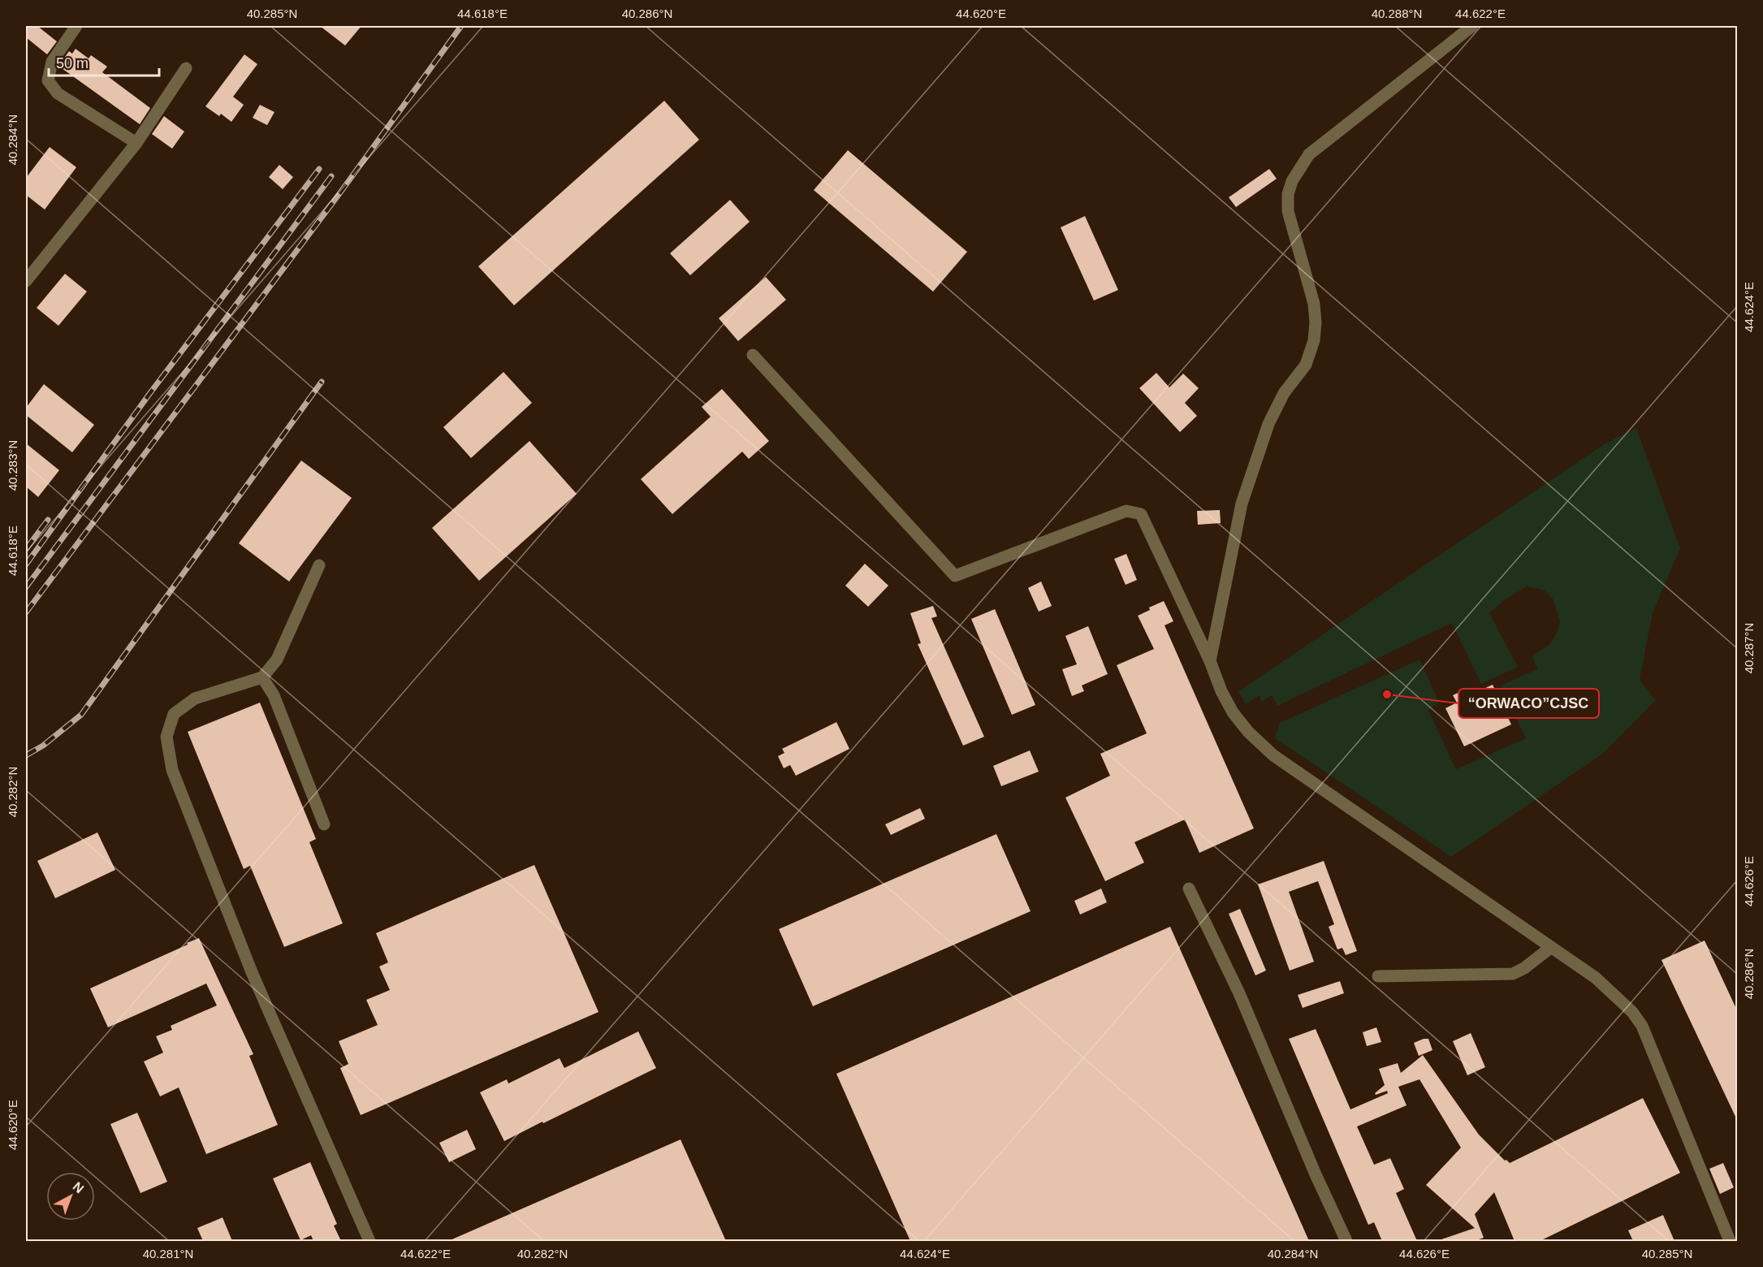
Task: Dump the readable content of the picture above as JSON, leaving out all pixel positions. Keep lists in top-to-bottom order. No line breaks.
{"places":["“ORWACO”CJSC"],"scale_bar":"50 m","north":"top right","coordinates":["40.285°N","44.618°E","40.286°N","44.620°E","40.288°N","44.622°E","40.284°N","44.624°E","40.283°N","40.287°N","40.282°N","44.626°E","40.281°N"]}
